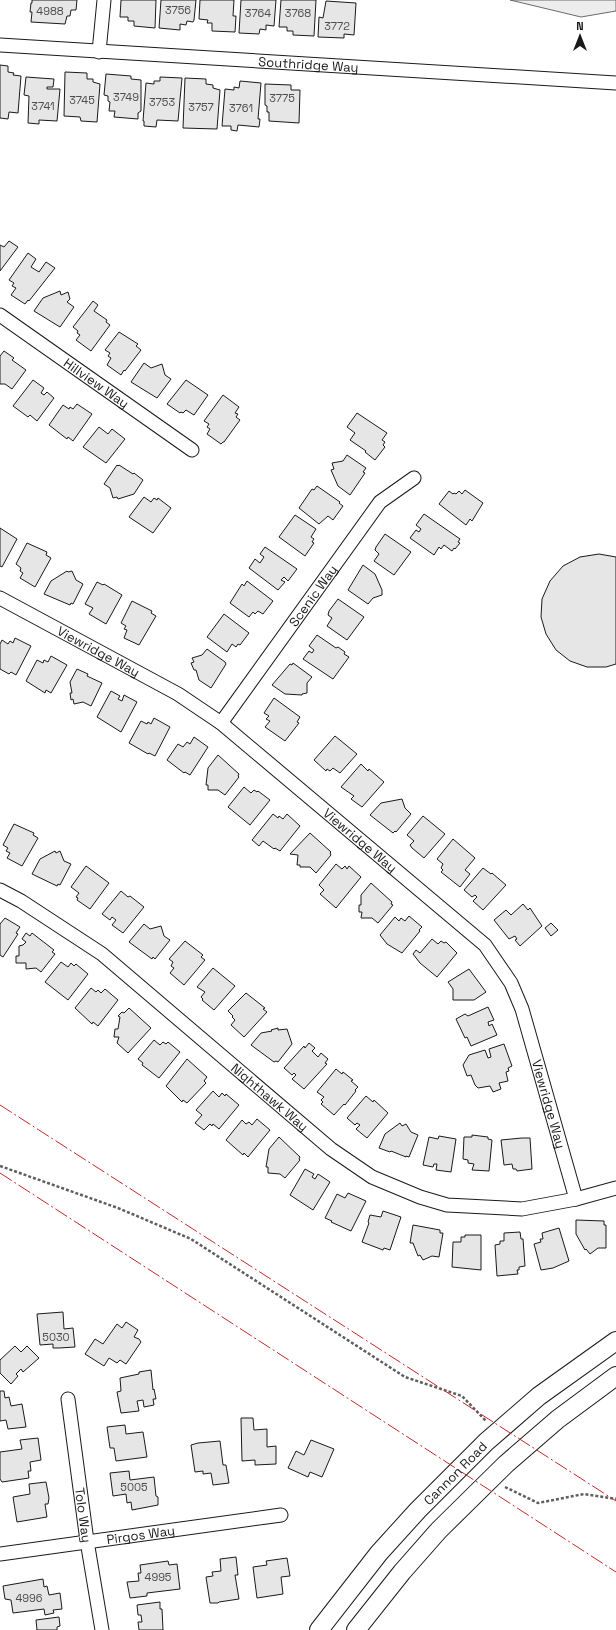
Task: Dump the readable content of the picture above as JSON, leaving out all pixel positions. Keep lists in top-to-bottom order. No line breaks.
{"streets":{"main road":["Cannon Road"],"street":["Southridge Way","Hillview Way","Scenic Way","Viewridge Way","Nighthawk Way","Tolo Way","Pirgos Way"]},"crossings":[["Scenic Way","Viewridge Way"],["Viewridge Way","Nighthawk Way"],["Tolo Way","Pirgos Way"]],"house_numbers":["3756","4988","3764","3768","3772","3749","3775","3745","3753","3741","3757","3761","5030","5005","4995","4996"],"north":"top"}
